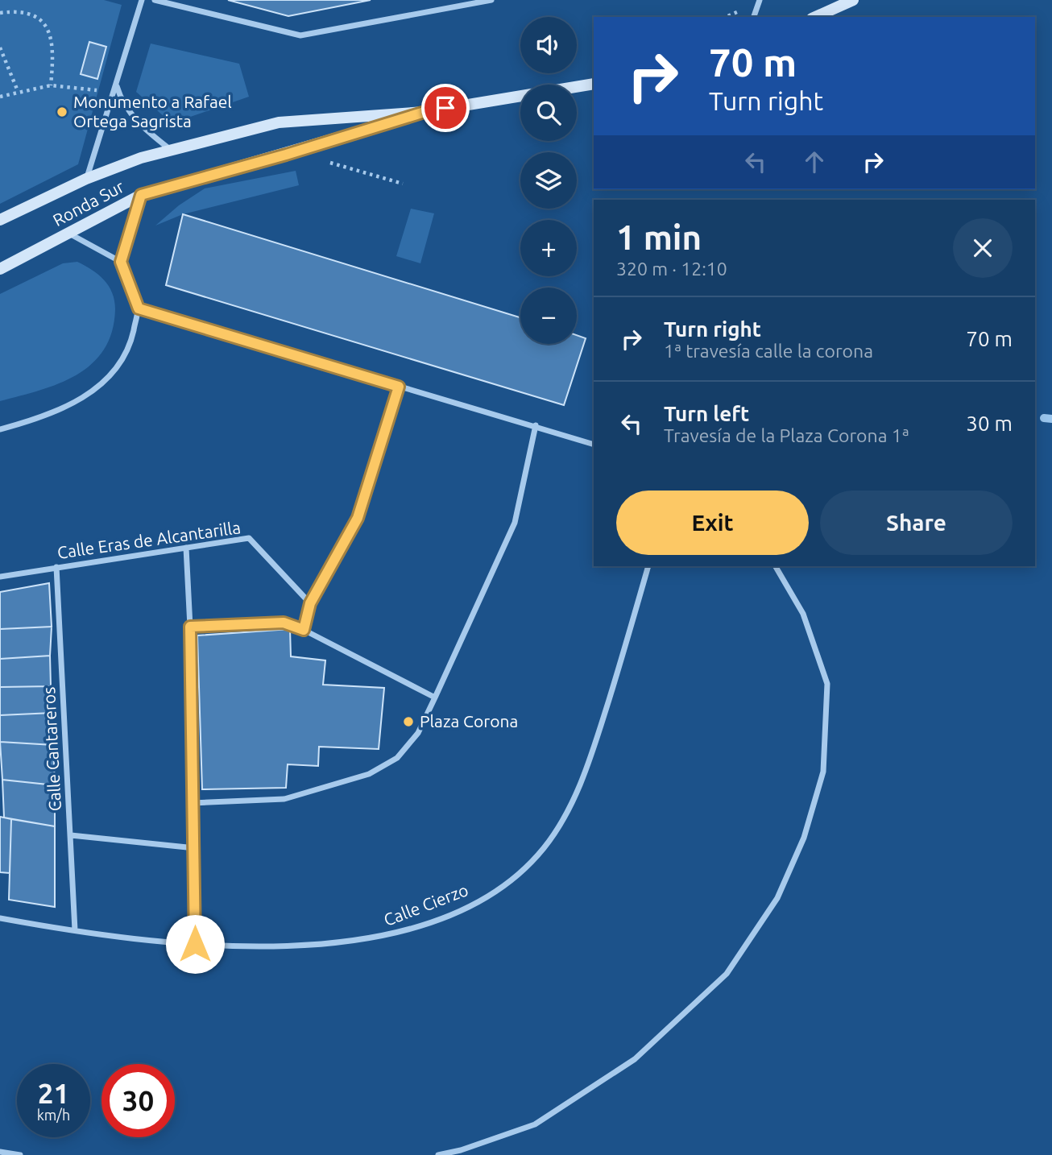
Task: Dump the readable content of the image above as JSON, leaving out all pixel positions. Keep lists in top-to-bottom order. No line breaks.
{"streets":{"main road":["Ronda Sur"],"street":["Calle Eras de Alcantarilla","Calle Cantareros","Calle Cierzo"]},"crossings":[["Calle Eras de Alcantarilla","Calle Cantareros"],["Calle Cantareros","Calle Cierzo"]],"places":["Monumento a Rafael Ortega Sagrista","Plaza Corona"],"page":{"map_buttons":["+","−"],"turn":["70 m","Turn right"],"heading":["1 min","320 m · 12:10"],"list":[{"name":"Turn right","note":"1ª travesía calle la corona","value":"70 m"},{"name":"Turn left","note":"Travesía de la Plaza Corona 1ª","value":"30 m"}],"buttons":["Exit","Share"],"speed":"21 km/h","limit":"30"}}
